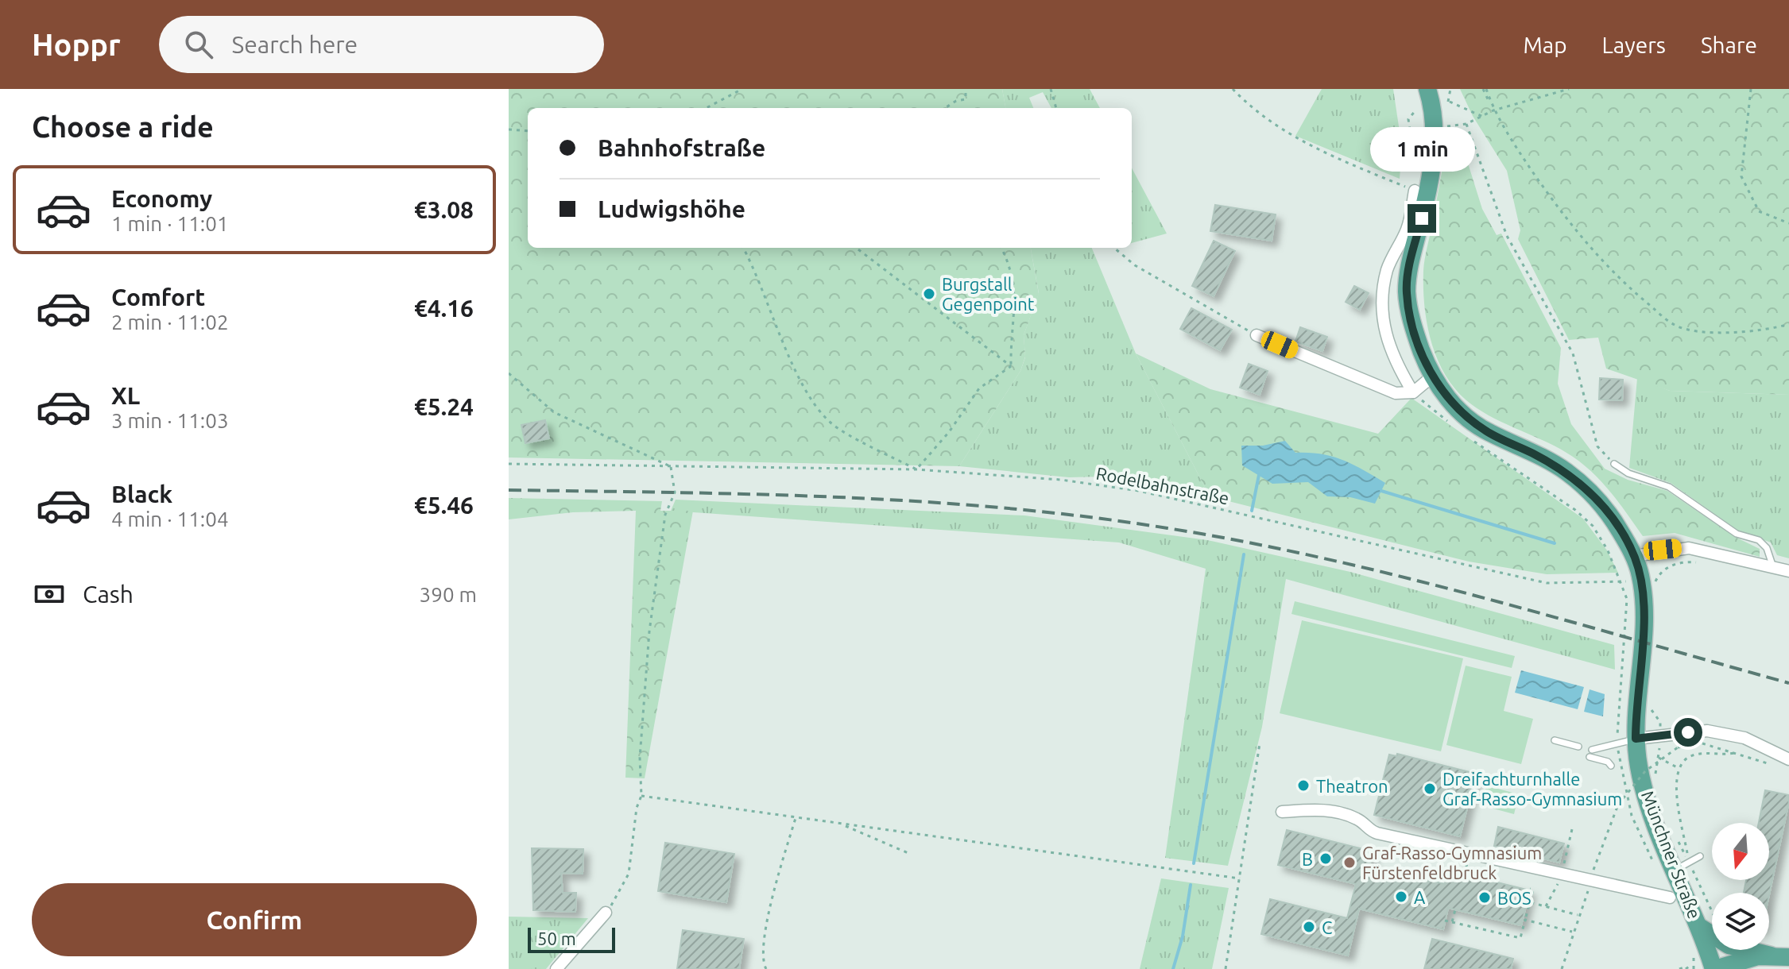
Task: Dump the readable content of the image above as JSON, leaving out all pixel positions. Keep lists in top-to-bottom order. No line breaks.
{"streets":{"main road":["Münchner Straße"],"path":["Rodelbahnstraße"]},"crossings":[["Rodelbahnstraße","Münchner Straße"]],"places":["Burgstall Gegenpoint","Theatron","Dreifachturnhalle Graf-Rasso-Gymnasium","B","Graf-Rasso-Gymnasium Fürstenfeldbruck","A","BOS","C"],"scale_bar":"50 m","north":"bottom","page":{"header":"Hoppr","search":"Search here","nav":["Map","Layers","Share"],"heading":"Choose a ride","banner":["Bahnhofstraße","Ludwigshöhe"],"bubble":"1 min","list":[{"name":"Economy","note":"1 min · 11:01","value":"€3.08"},{"name":"Comfort","note":"2 min · 11:02","value":"€4.16"},{"name":"XL","note":"3 min · 11:03","value":"€5.24"},{"name":"Black","note":"4 min · 11:04","value":"€5.46"}],"pay":["Cash","390 m"],"buttons":"Confirm","scale":"50 m"}}
